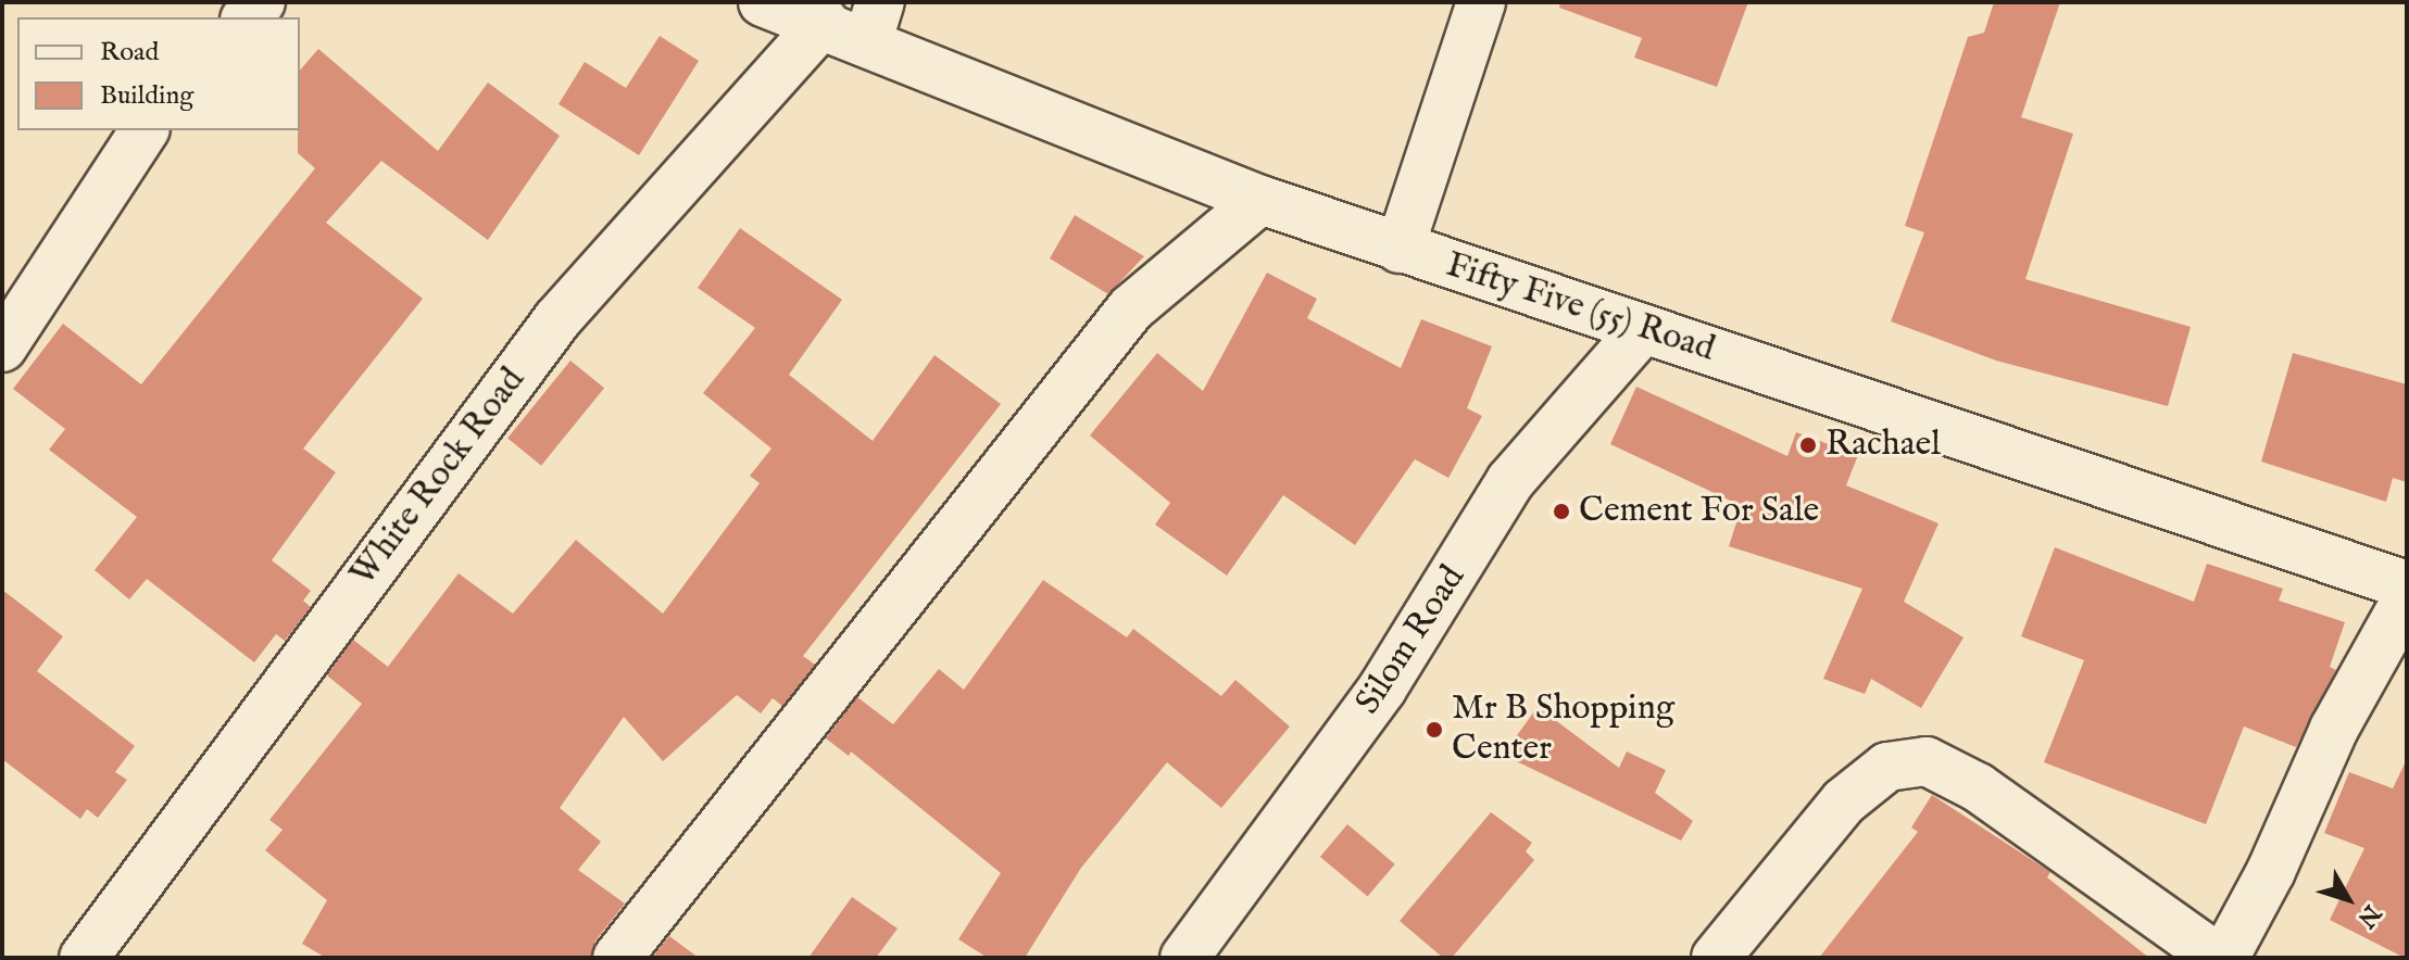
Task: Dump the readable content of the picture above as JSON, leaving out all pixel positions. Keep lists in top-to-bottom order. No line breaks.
{"streets":{"street":["Fifty Five (55) Road","White Rock Road","Silom Road"]},"crossings":[["Fifty Five (55) Road","White Rock Road"],["Fifty Five (55) Road","Silom Road"]],"places":["Rachael","Cement For Sale","Mr B Shopping Center"],"legend":["Road","Building"],"north":"bottom right"}
